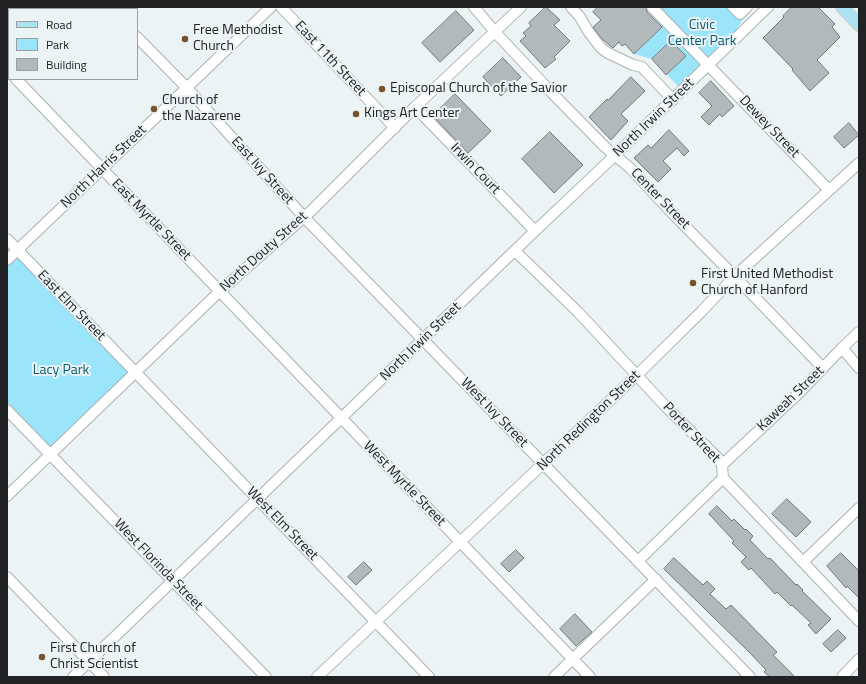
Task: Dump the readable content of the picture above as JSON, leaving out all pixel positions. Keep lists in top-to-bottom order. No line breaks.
{"streets":{"street":["East 11th Street","North Irwin Street","Dewey Street","North Harris Street","Irwin Court","East Ivy Street","Center Street","East Myrtle Street","North Douty Street","East Elm Street","Kaweah Street","West Ivy Street","North Redington Street","Porter Street","West Myrtle Street","West Elm Street","West Florinda Street"]},"crossings":[["East 11th Street","North Douty Street"],["North Irwin Street","Dewey Street"],["North Irwin Street","Irwin Court"],["North Irwin Street","Center Street"],["North Irwin Street","West Ivy Street"],["North Irwin Street","Porter Street"],["North Irwin Street","West Myrtle Street"],["North Irwin Street","West Elm Street"],["North Irwin Street","West Florinda Street"],["Dewey Street","North Redington Street"],["North Harris Street","East Ivy Street"],["North Harris Street","East Myrtle Street"],["North Harris Street","East Elm Street"],["Irwin Court","North Douty Street"],["East Ivy Street","North Douty Street"],["East Ivy Street","West Ivy Street"],["Center Street","North Douty Street"],["Center Street","Kaweah Street"],["Center Street","North Redington Street"],["East Myrtle Street","North Douty Street"],["East Myrtle Street","West Myrtle Street"],["North Douty Street","East Elm Street"],["North Douty Street","West Ivy Street"],["North Douty Street","West Myrtle Street"],["North Douty Street","West Elm Street"],["North Douty Street","West Florinda Street"],["East Elm Street","West Elm Street"],["Kaweah Street","Porter Street"],["West Ivy Street","North Redington Street"],["North Redington Street","Porter Street"],["North Redington Street","West Myrtle Street"],["North Redington Street","West Elm Street"]],"parks":["Civic Center Park","Lacy Park"],"places":["Free Methodist Church","Episcopal Church of the Savior","Church of the Nazarene","Kings Art Center","First United Methodist Church of Hanford","First Church of Christ Scientist"],"legend":["Road","Park","Building"]}
